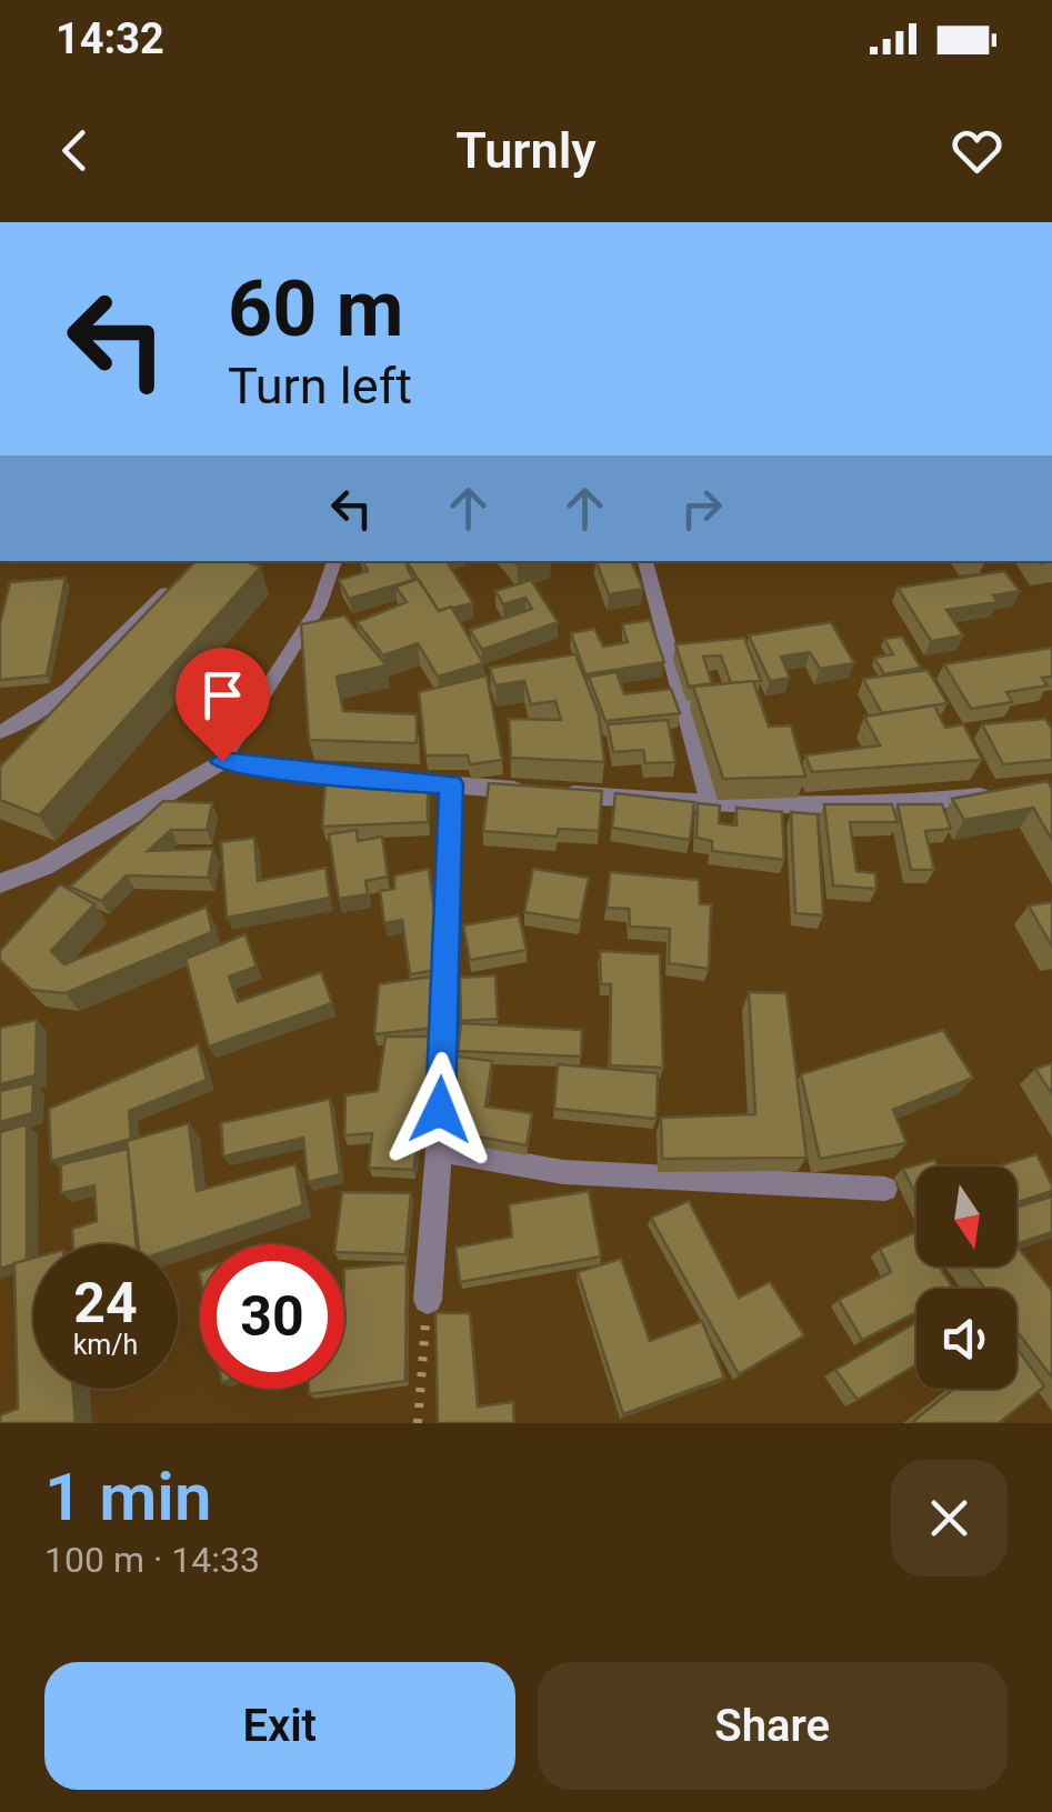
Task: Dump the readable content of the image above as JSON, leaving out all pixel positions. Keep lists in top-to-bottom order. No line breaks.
{"north":"bottom","page":{"status":"14:32","header":"Turnly","turn":["60 m","Turn left"],"speed":"24 km/h","limit":"30","heading":["1 min","100 m · 14:33"],"buttons":["Exit","Share"]}}
